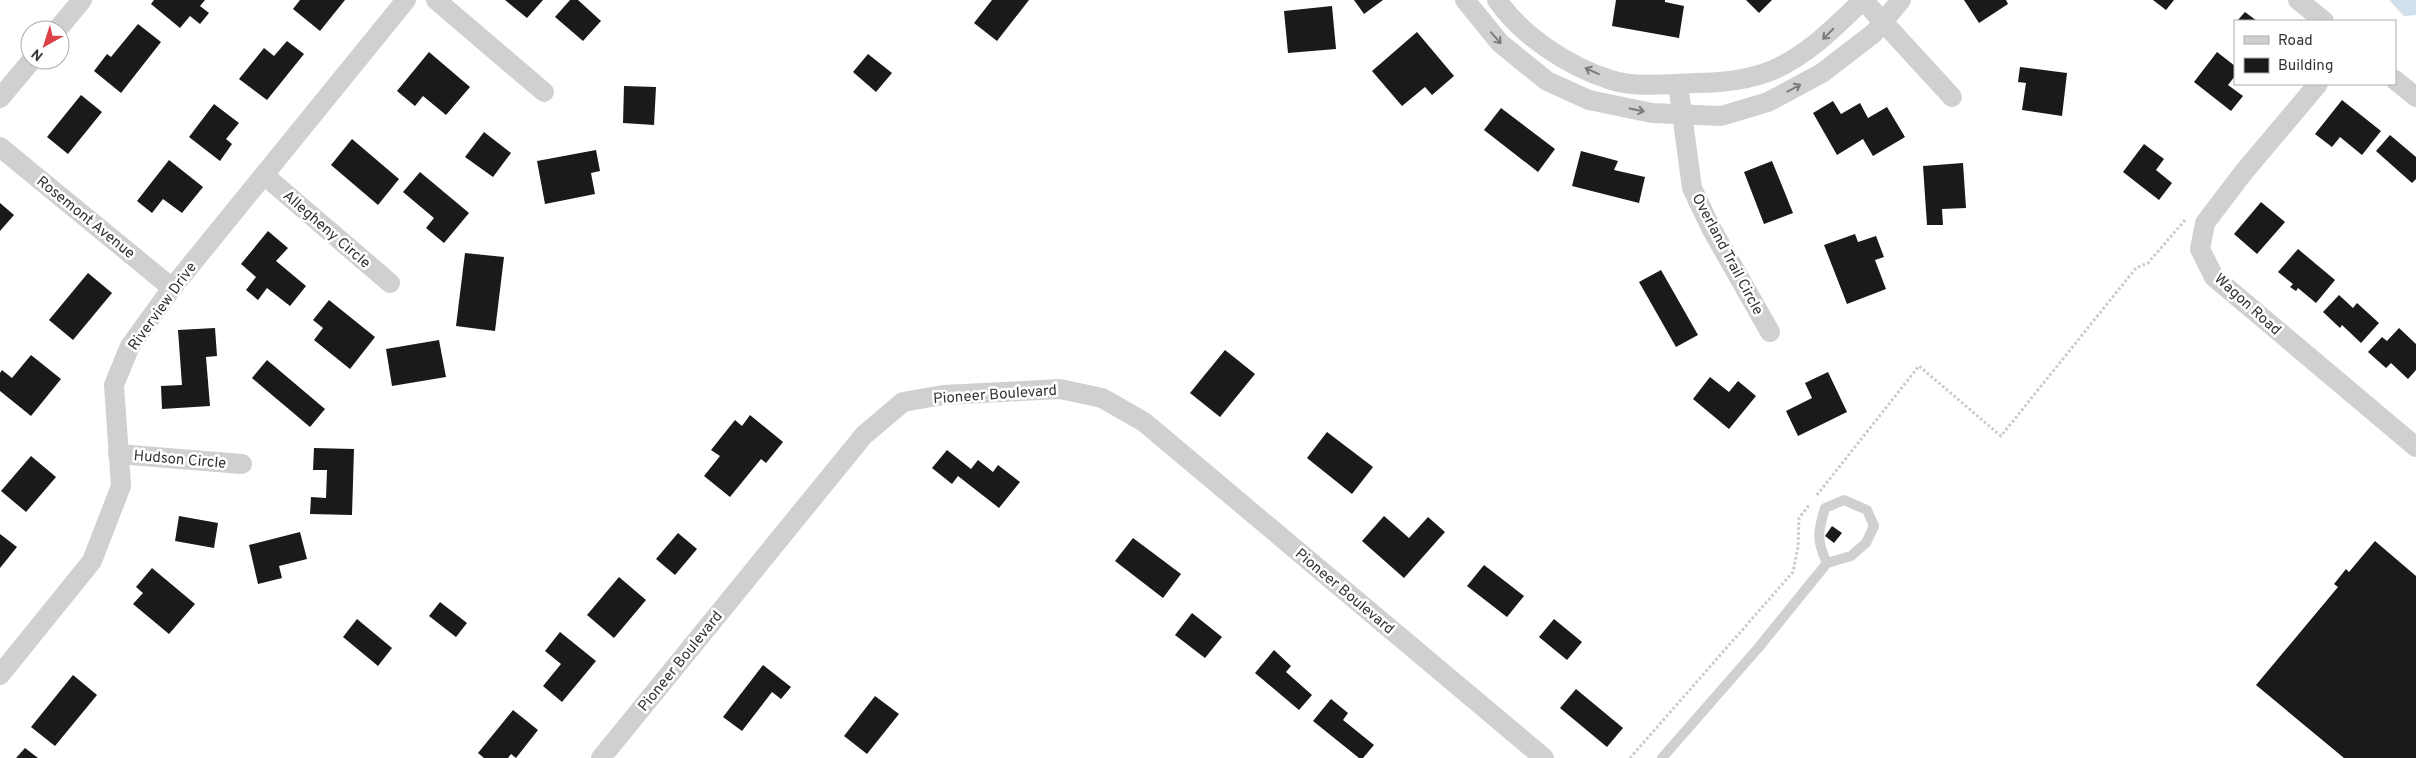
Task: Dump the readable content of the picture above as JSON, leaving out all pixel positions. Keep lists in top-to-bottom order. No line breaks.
{"streets":{"street":["Rosemont Avenue","Allegheny Circle","Overland Trail Circle","Wagon Road","Riverview Drive","Pioneer Boulevard","Hudson Circle"]},"crossings":[["Rosemont Avenue","Riverview Drive"],["Allegheny Circle","Riverview Drive"],["Riverview Drive","Hudson Circle"]],"legend":["Road","Building"],"north":"bottom left"}
